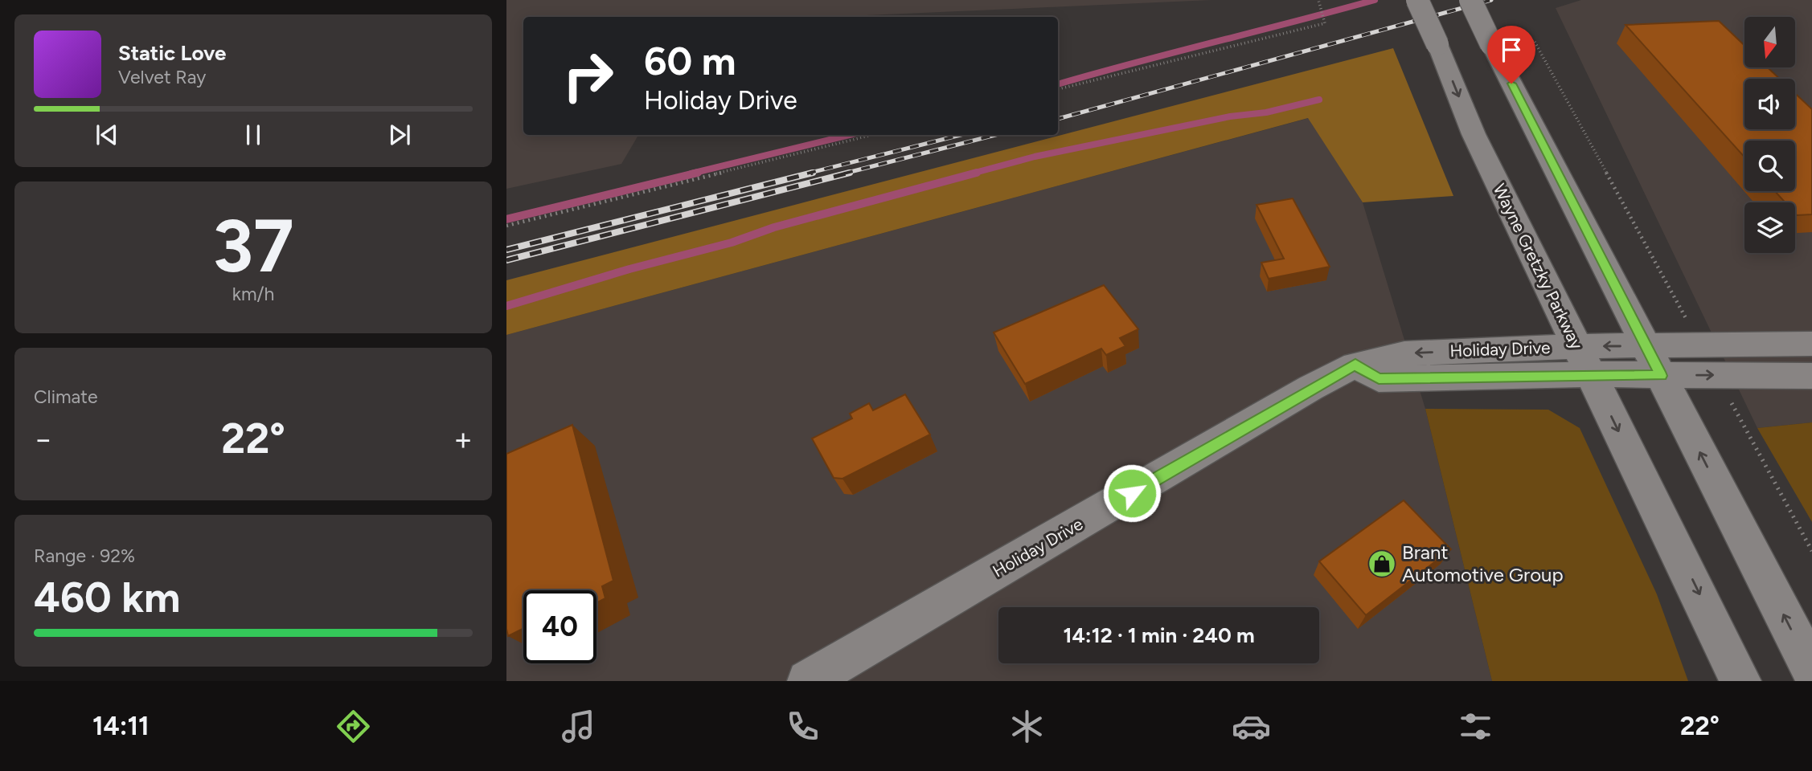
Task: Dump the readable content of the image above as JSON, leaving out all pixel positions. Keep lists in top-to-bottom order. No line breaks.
{"streets":{"main road":["Wayne Gretzky Parkway","Holiday Drive"]},"crossings":[["Wayne Gretzky Parkway","Holiday Drive"]],"places":{"shop":["Brant Automotive Group"]},"north":"bottom","page":{"turn":["60 m","Holiday Drive"],"song":["Static Love","Velvet Ray"],"tile":[["37","km/h"],"Climate",["Range · 92%","460 km"]],"heat":["−","22°","+"],"limit":"40","trip":"14:12 · 1 min · 240 m","tabs":["14:11","22°"]}}
